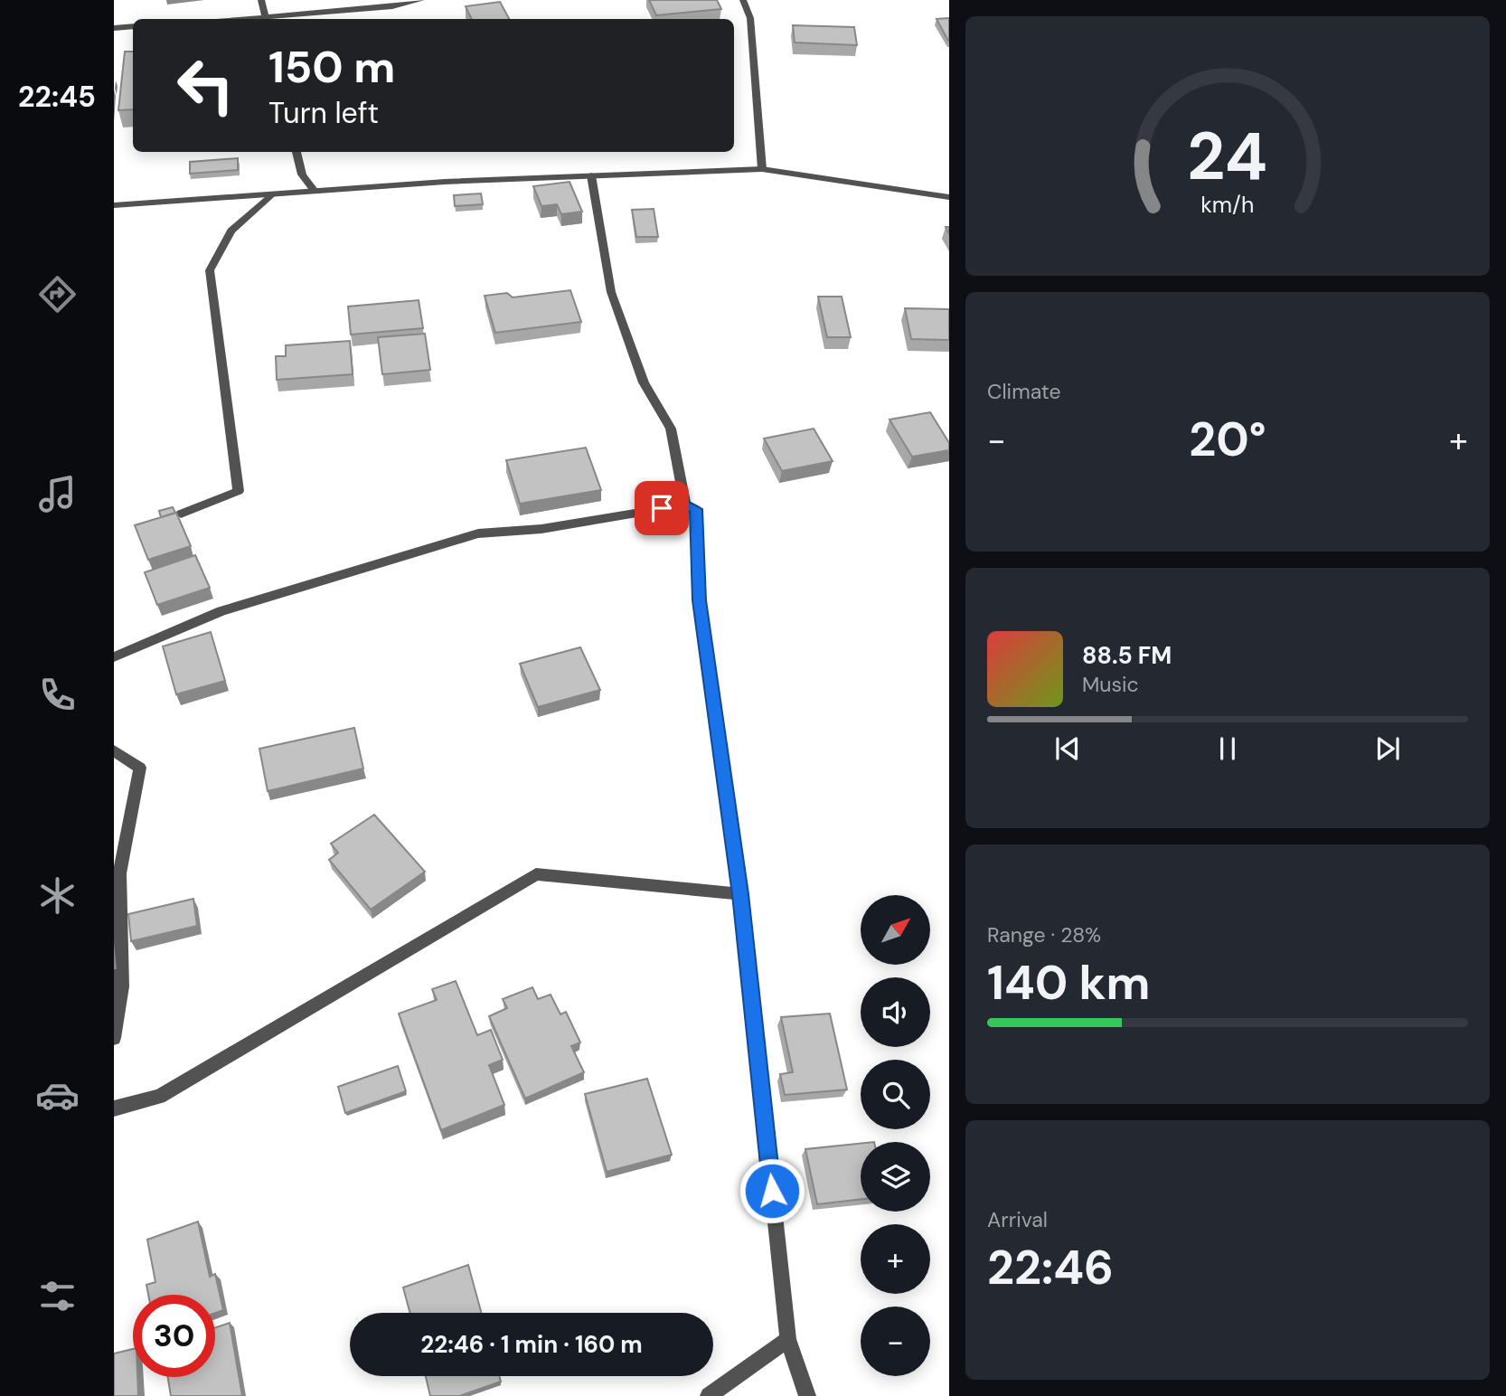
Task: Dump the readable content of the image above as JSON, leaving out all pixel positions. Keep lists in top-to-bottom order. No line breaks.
{"north":"top right","page":{"tabs":"22:45","turn":["150 m","Turn left"],"tile":["Climate",["Range · 28%","140 km"],["Arrival","22:46"]],"heat":["−","20°","+"],"song":["88.5 FM","Music"],"map_buttons":["+","−"],"limit":"30","trip":"22:46 · 1 min · 160 m","gauge":["24","km/h"]}}
